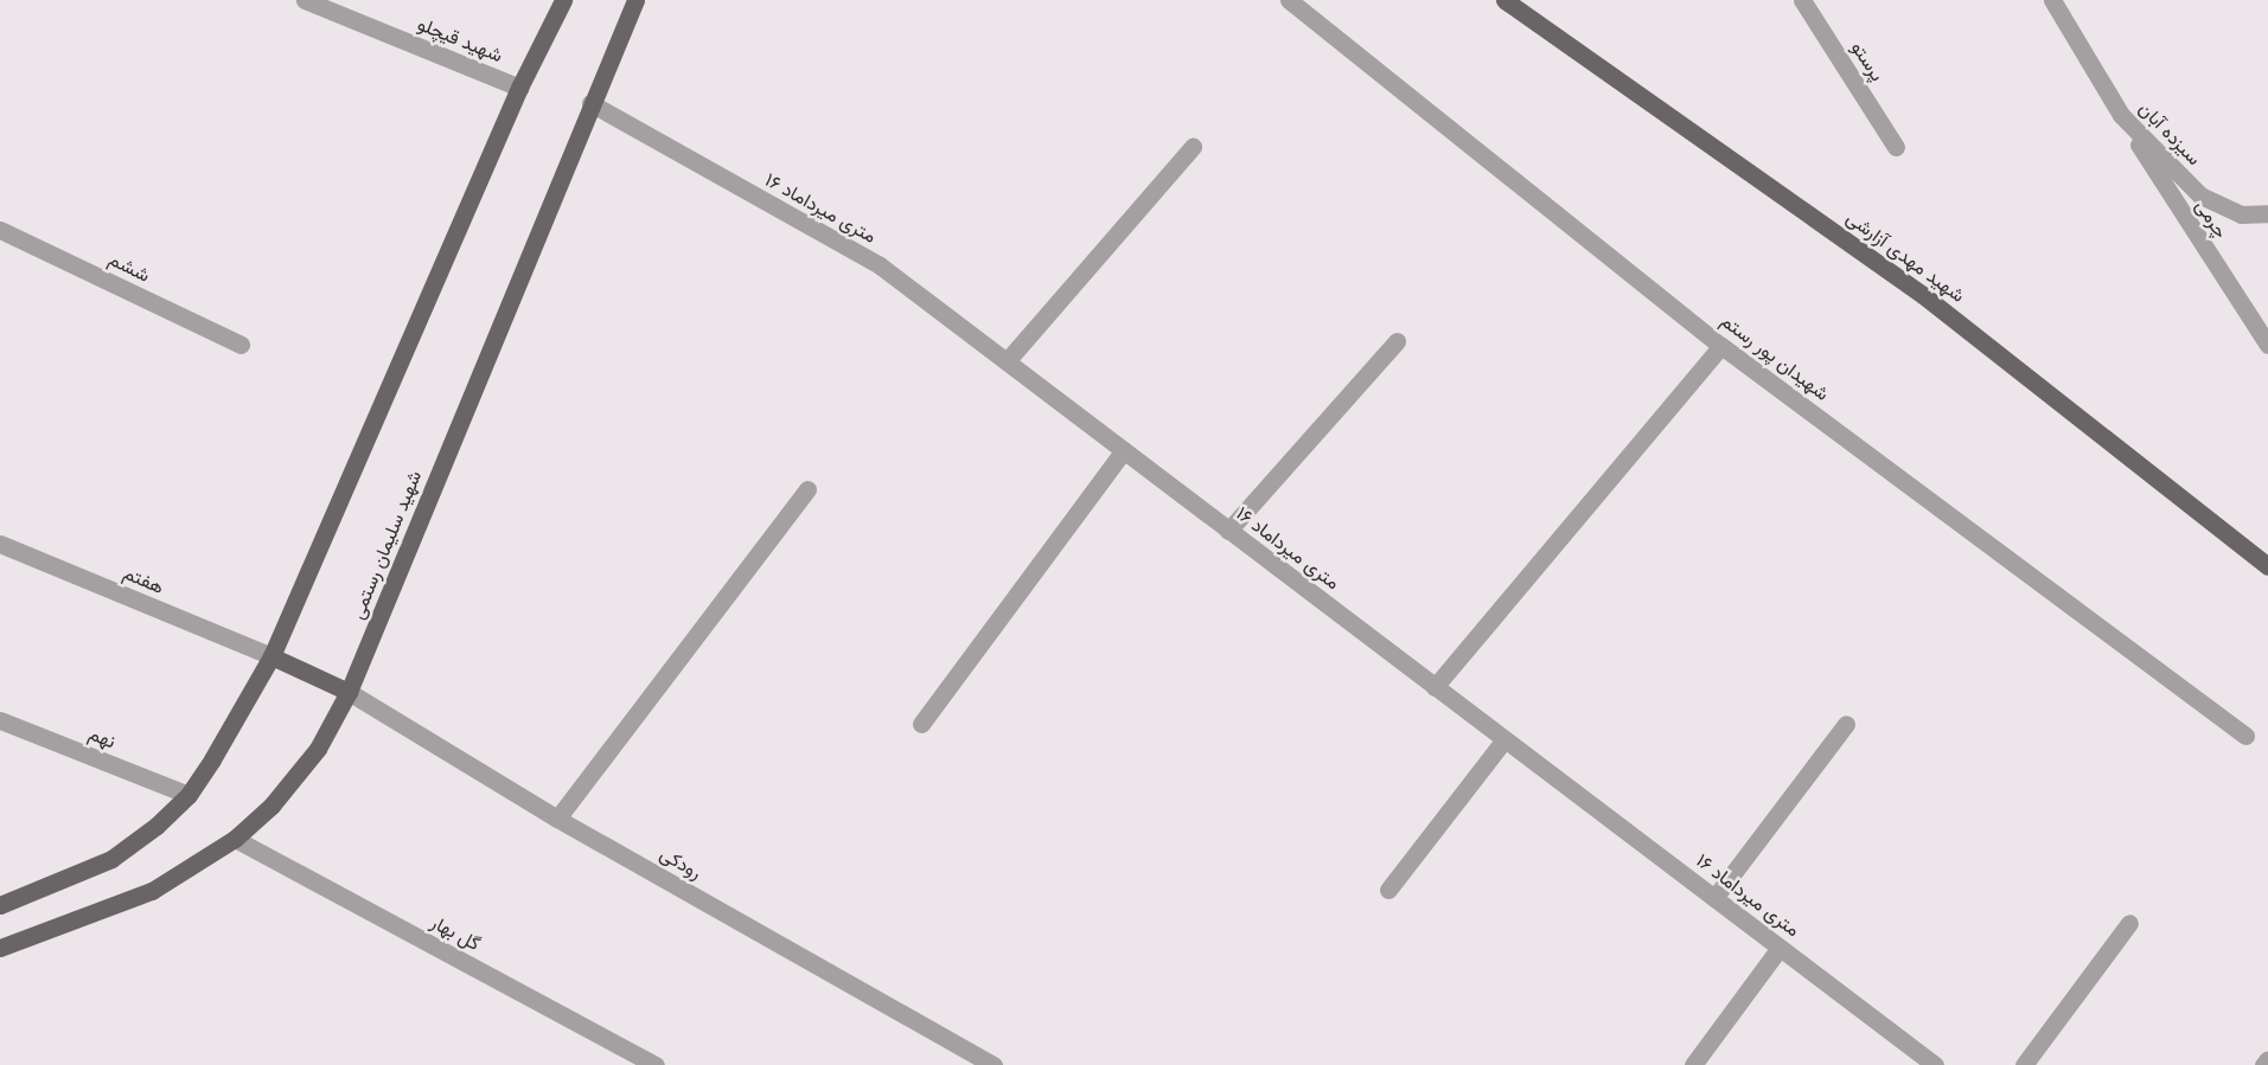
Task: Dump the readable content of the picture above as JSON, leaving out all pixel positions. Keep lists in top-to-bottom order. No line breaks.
{"streets":{"main road":["شهید مهدی آزارشی","شهید سلیمان رستمی"],"street":["شهید قیچلو","پرستو","سیزده آبان","۱۶ متری میرداماد","چرمی","ششم","شهیدان پور رستم","هفتم","نهم","رودکی","گل بهار"]},"crossings":[["سیزده آبان","چرمی"],["۱۶ متری میرداماد","شهید سلیمان رستمی"],["شهید سلیمان رستمی","رودکی"],["شهید سلیمان رستمی","گل بهار"]]}
